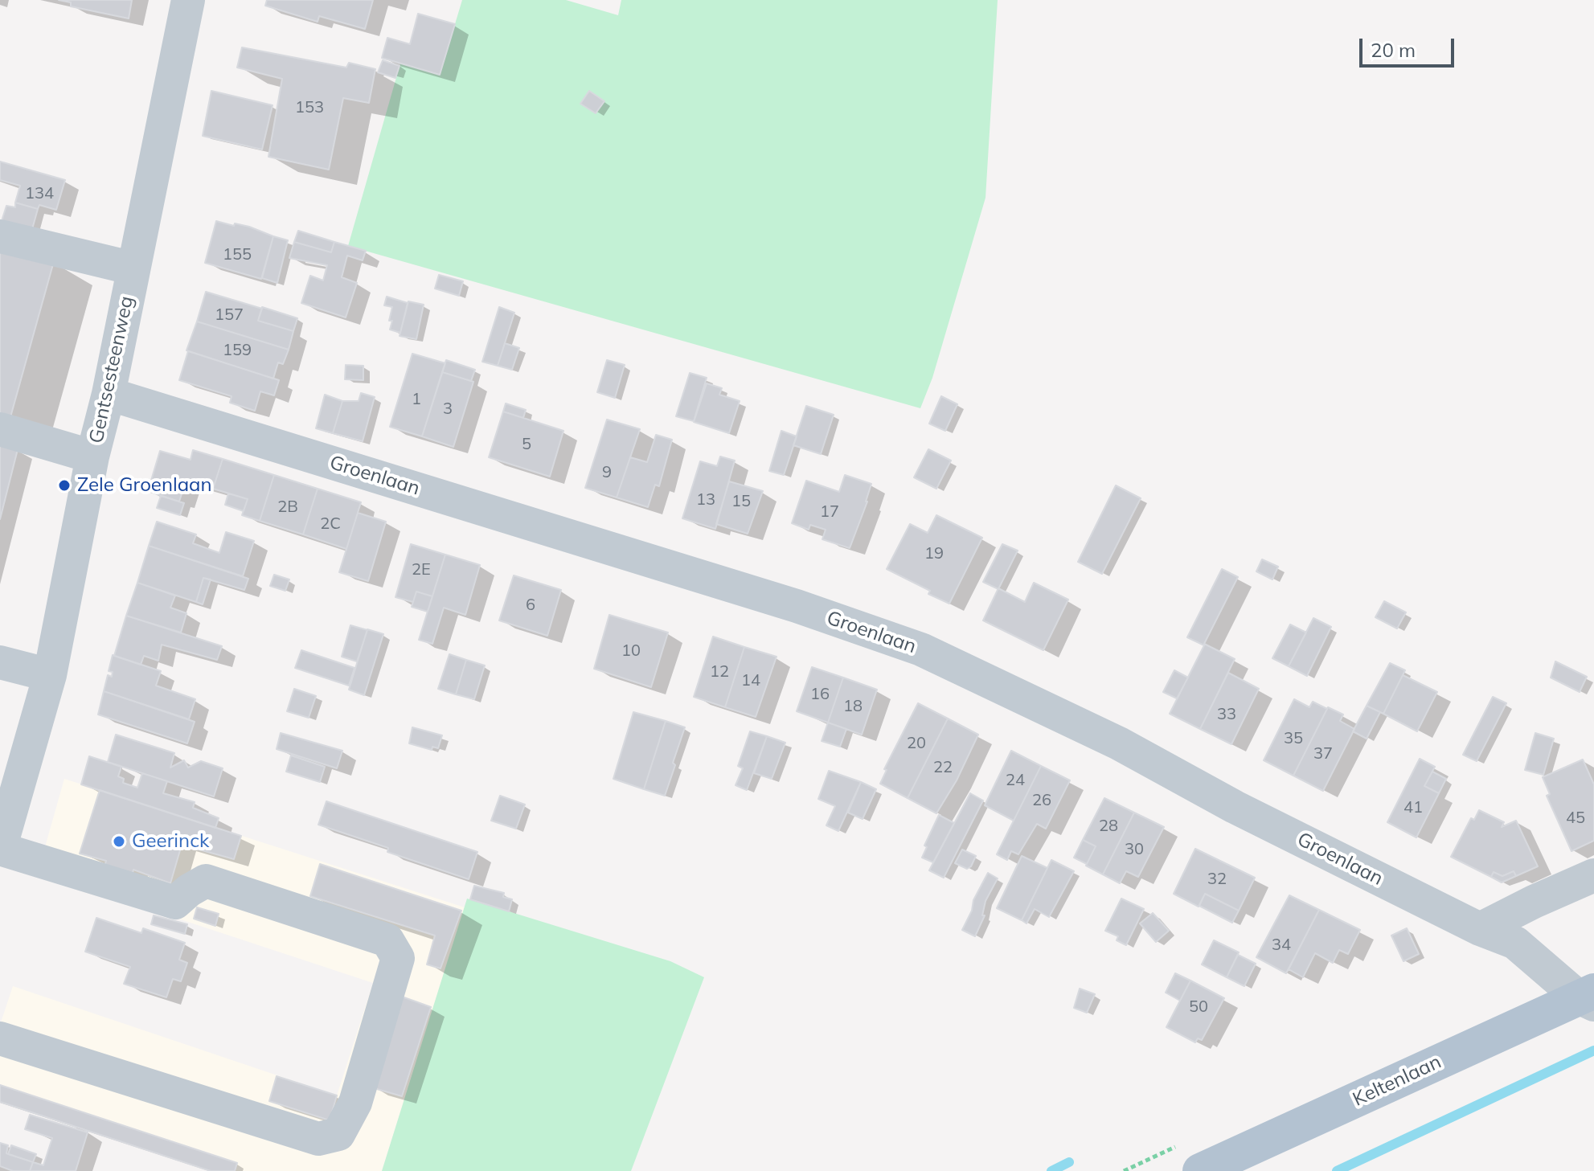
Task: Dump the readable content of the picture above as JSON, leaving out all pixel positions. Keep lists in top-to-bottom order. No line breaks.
{"streets":{"main road":["Keltenlaan"],"street":["Gentsesteenweg","Groenlaan"]},"crossings":[["Gentsesteenweg","Groenlaan"],["Groenlaan","Keltenlaan"]],"places":["Zele Groenlaan","Geerinck"],"house_numbers":["153","134","155","157","159","1","3","5","9","13","15","2B","17","2C","19","2E","6","10","12","14","16","18","33","35","20","37","22","24","26","41","45","28","30","32","34","50"],"scale_bar":"20 m"}
